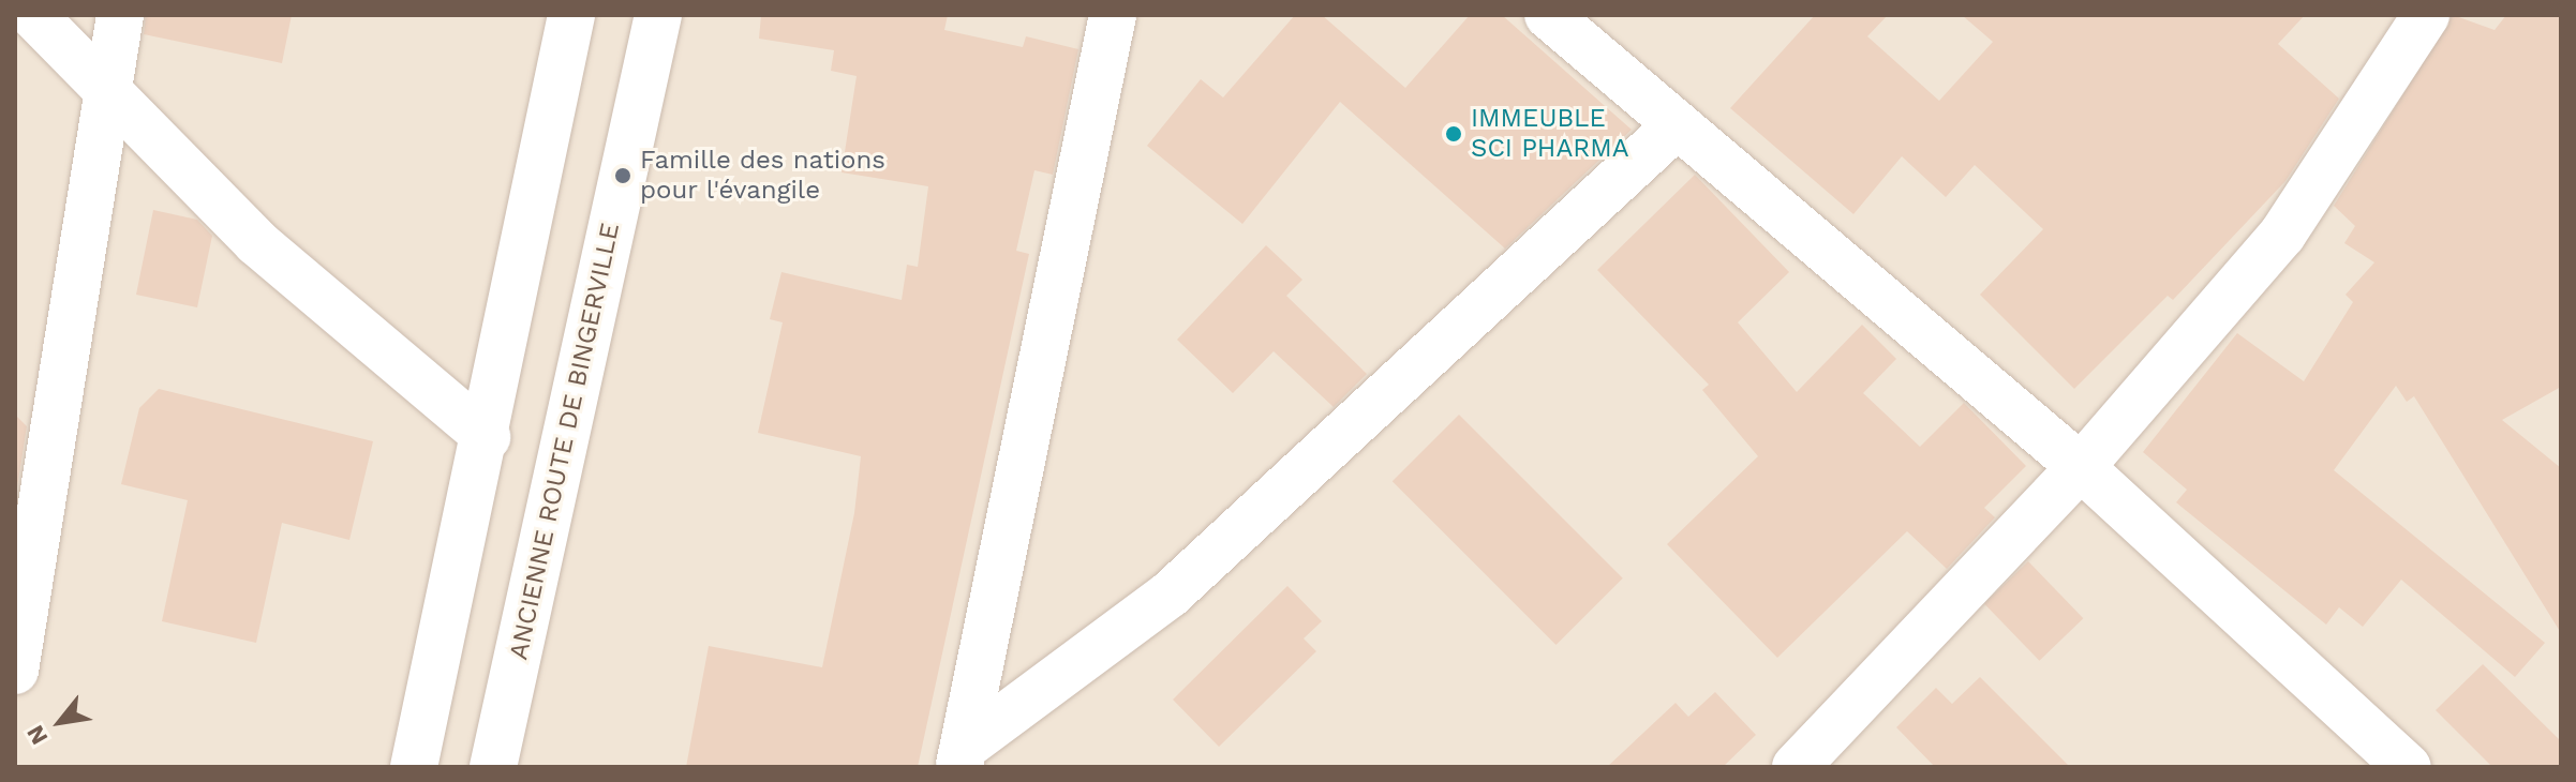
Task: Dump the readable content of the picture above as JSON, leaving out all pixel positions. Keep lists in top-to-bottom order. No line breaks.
{"streets":{"street":["ANCIENNE ROUTE DE BINGERVILLE"]},"places":["IMMEUBLE SCI PHARMA","Famille des nations pour l'évangile"],"north":"bottom left"}
